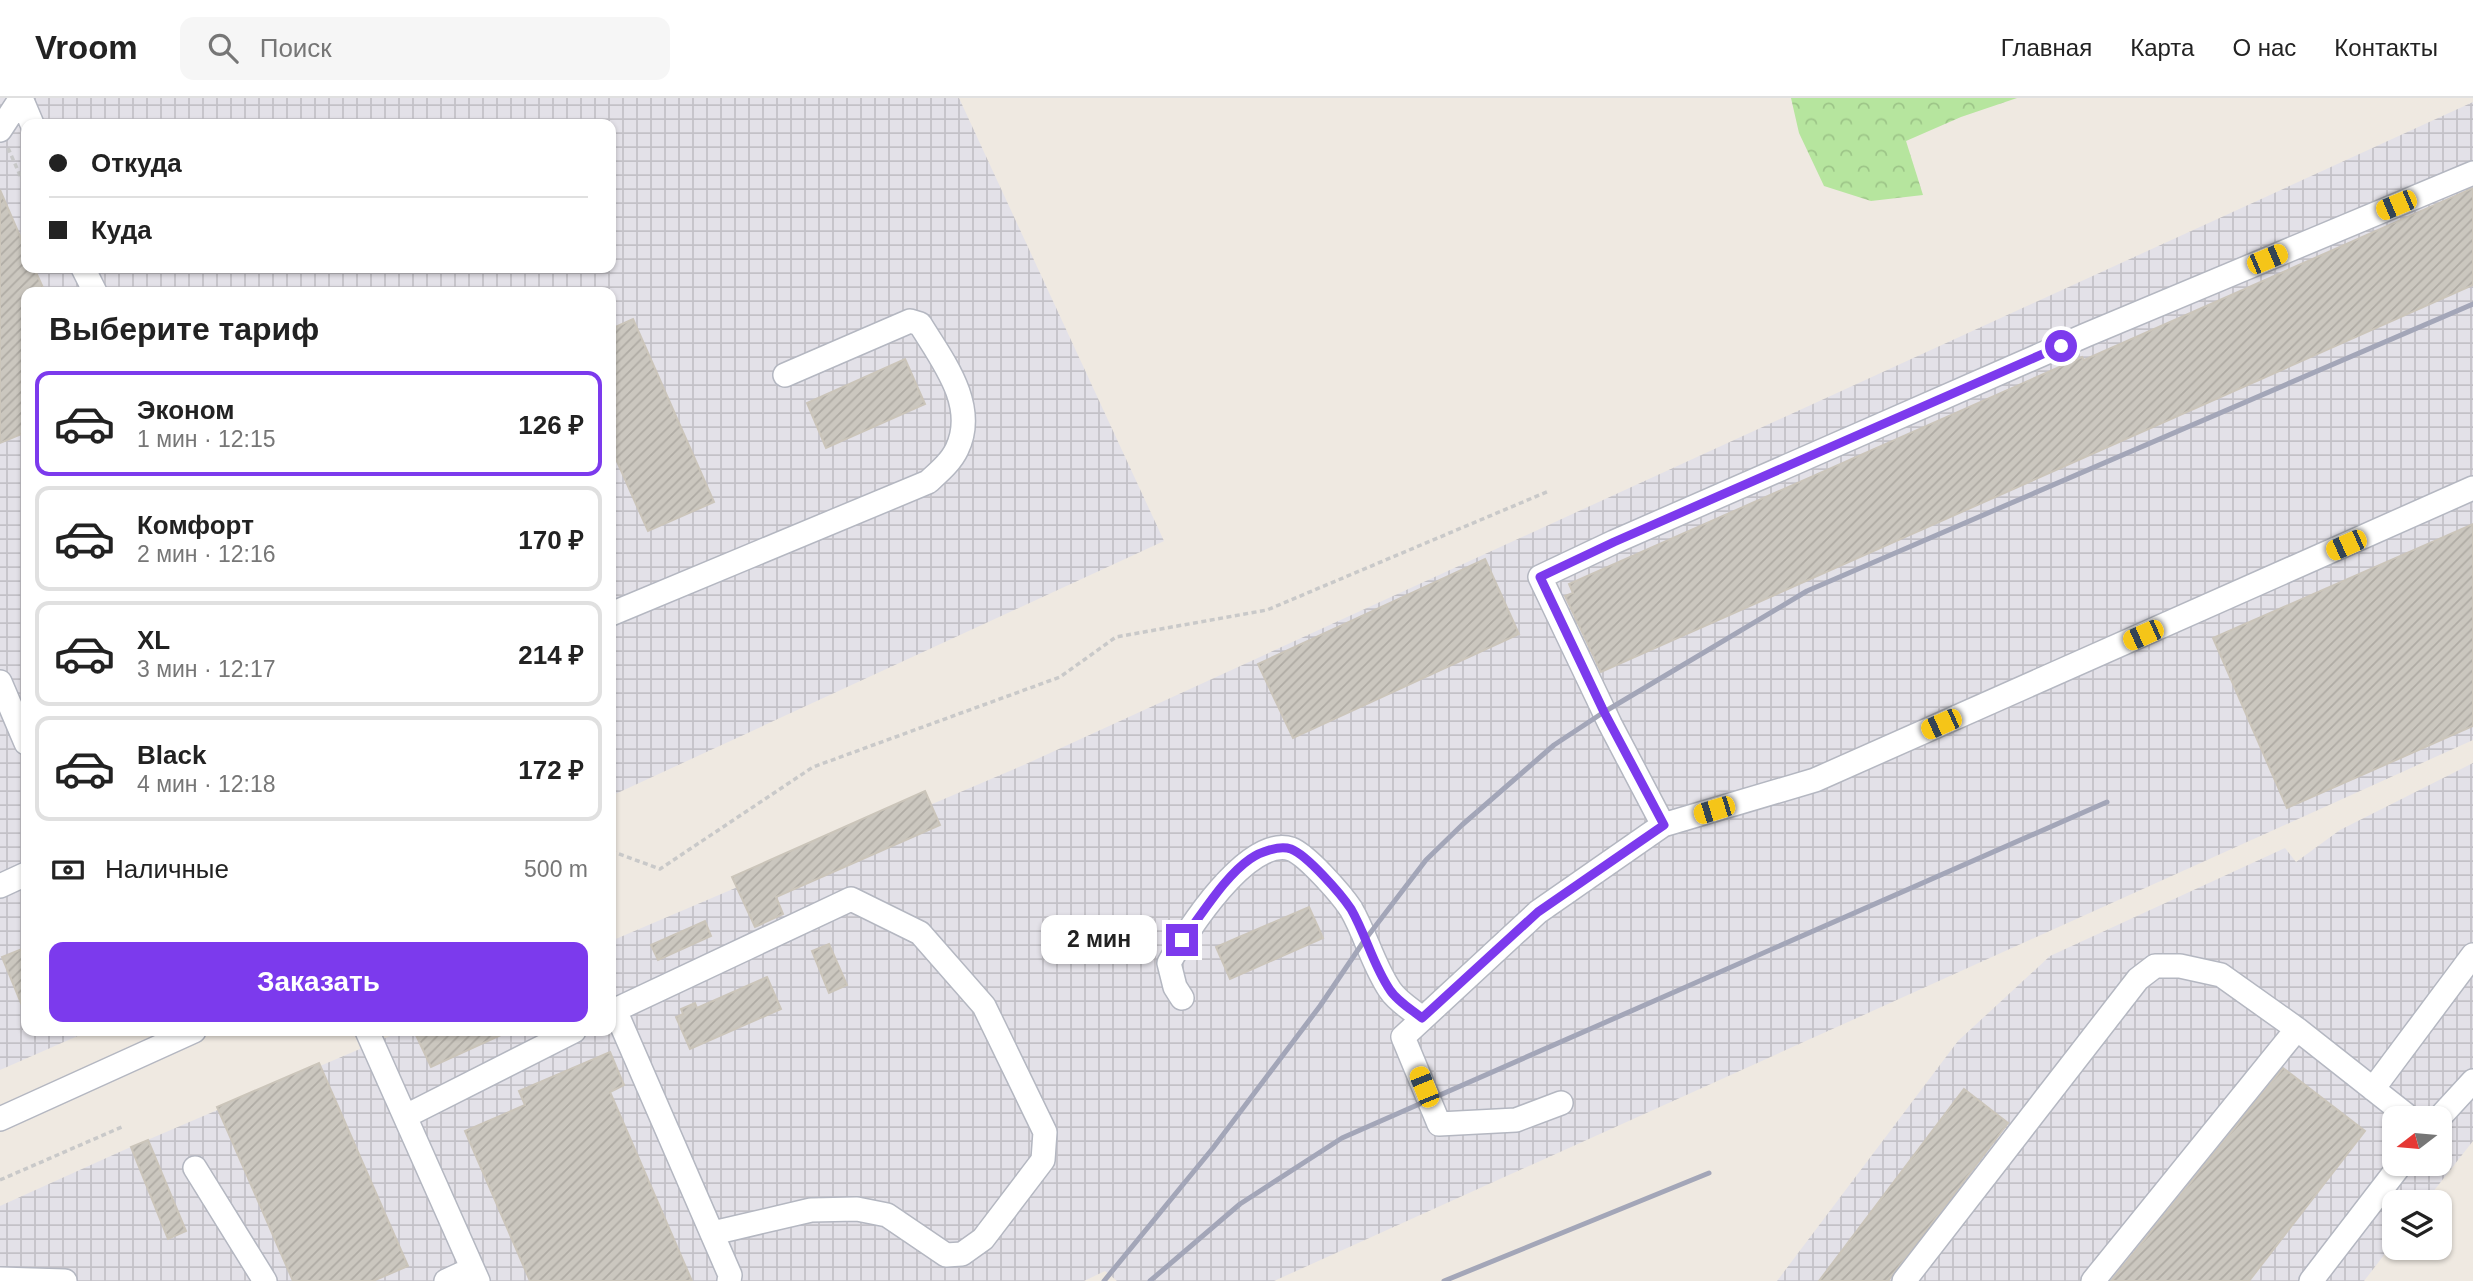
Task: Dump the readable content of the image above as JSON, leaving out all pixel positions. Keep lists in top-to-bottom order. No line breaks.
{"north":"left","page":{"header":"Vroom","search":"Поиск","nav":["Главная","Карта","О нас","Контакты"],"banner":["Откуда","Куда"],"heading":"Выберите тариф","list":[{"name":"Эконом","note":"1 мин · 12:15","value":"126 ₽"},{"name":"Комфорт","note":"2 мин · 12:16","value":"170 ₽"},{"name":"XL","note":"3 мин · 12:17","value":"214 ₽"},{"name":"Black","note":"4 мин · 12:18","value":"172 ₽"}],"pay":["Наличные","500 m"],"bubble":"2 мин","buttons":"Заказать"}}
